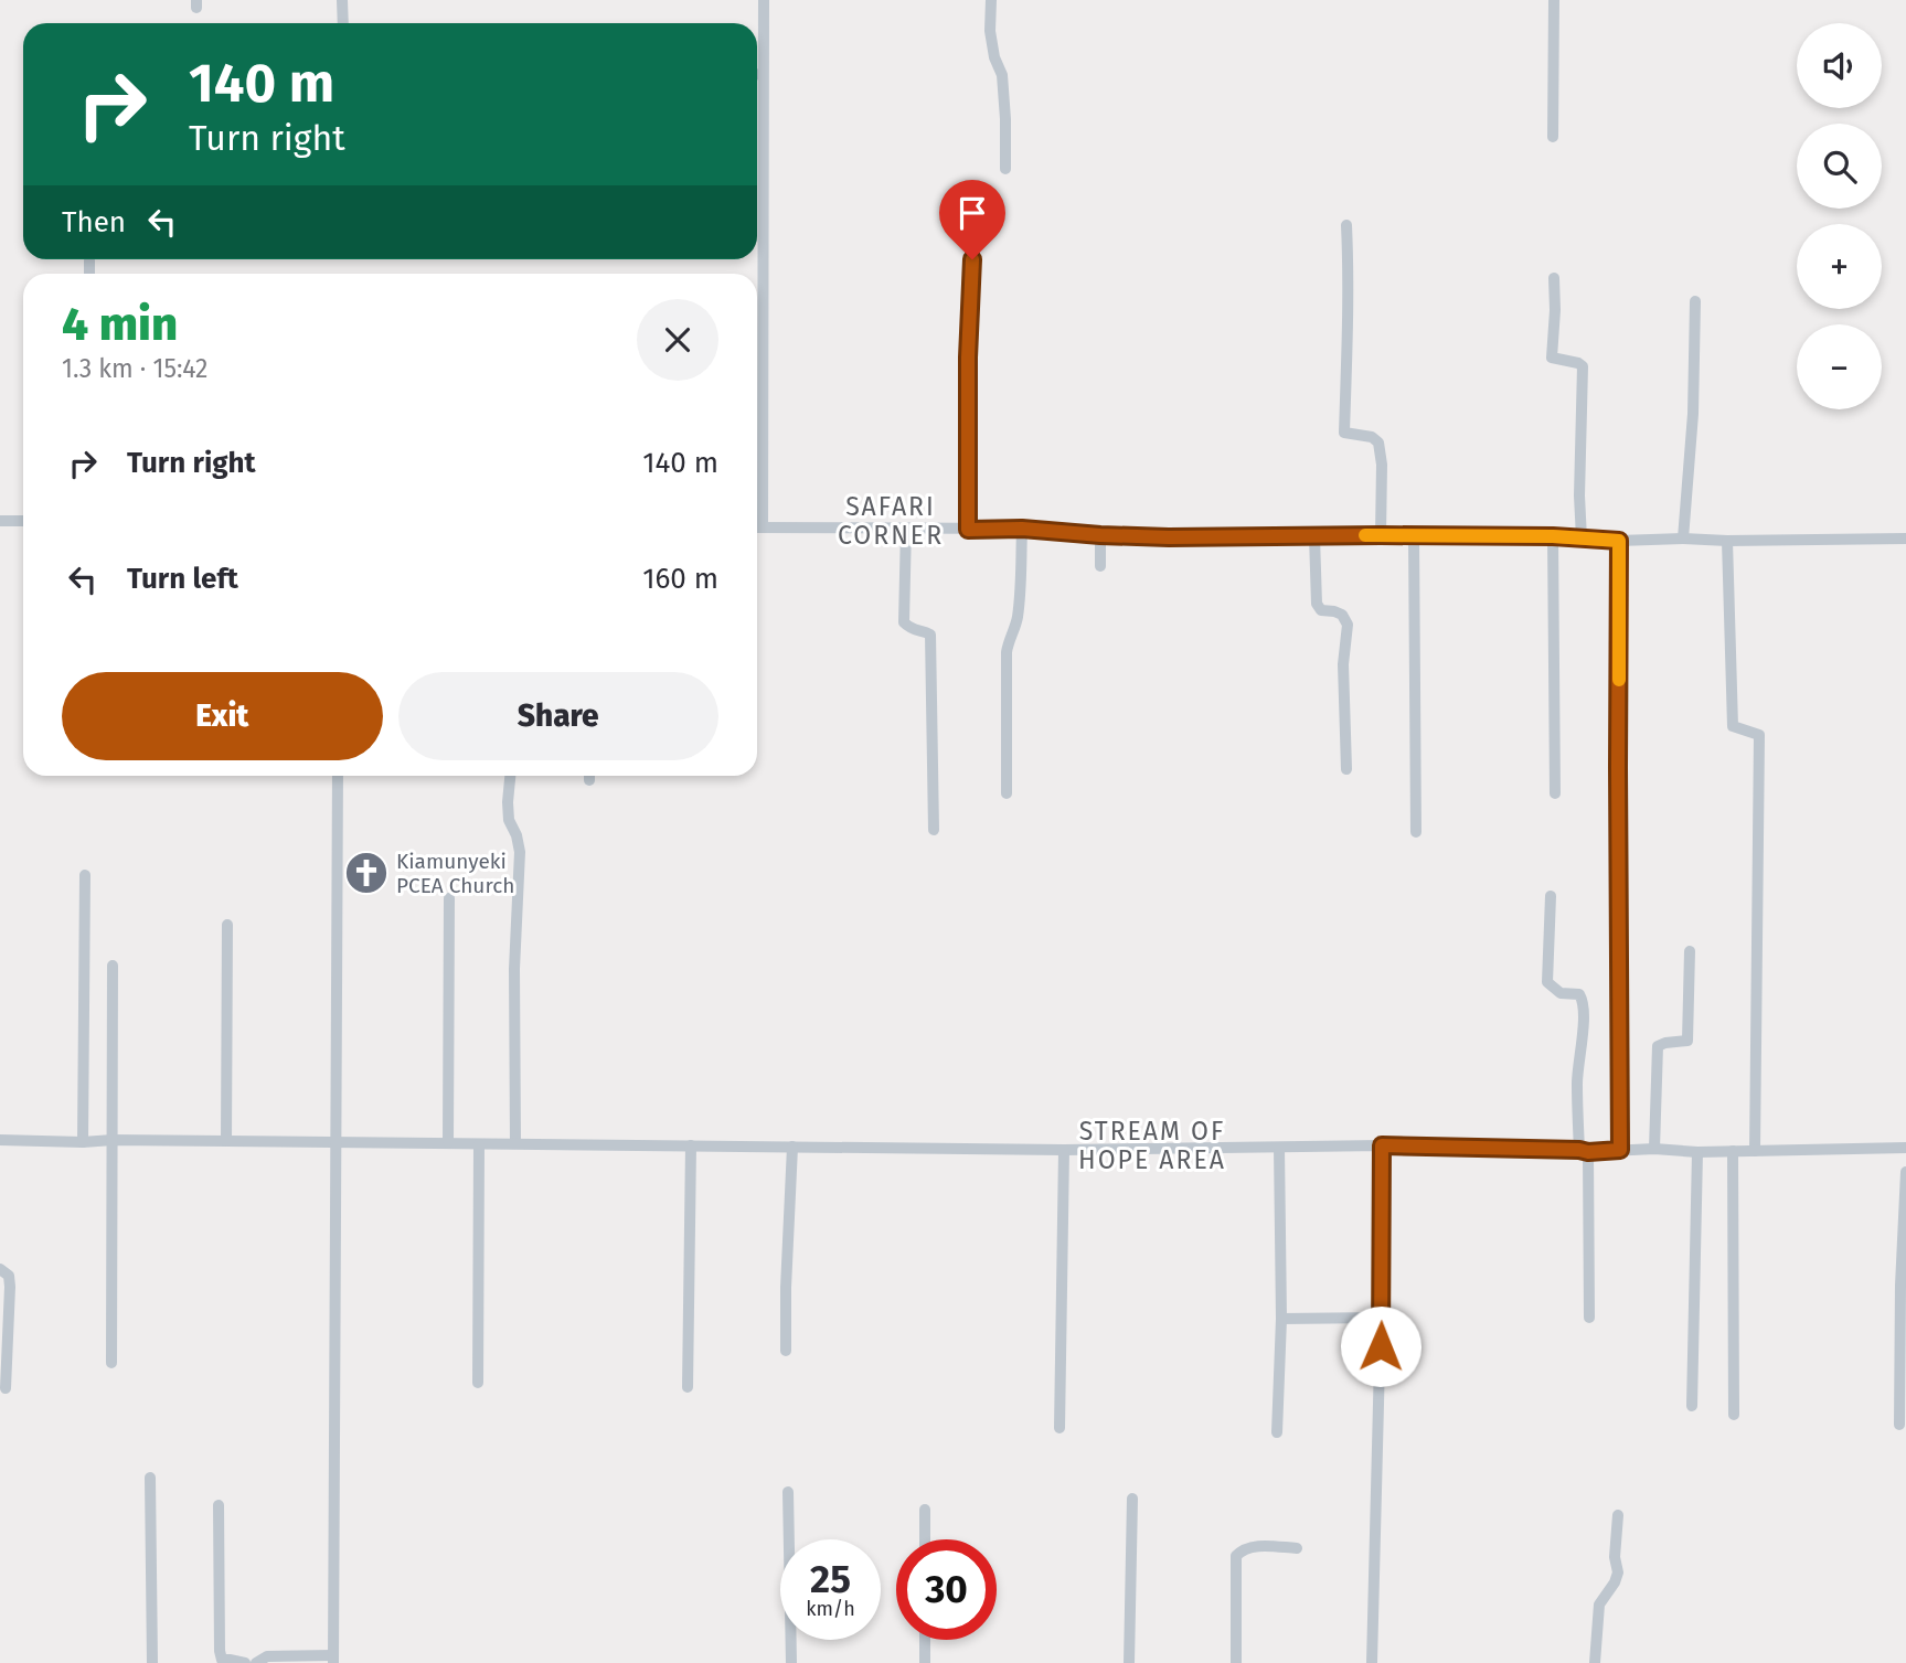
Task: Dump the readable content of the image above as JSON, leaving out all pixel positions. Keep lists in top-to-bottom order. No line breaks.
{"districts":["SAFARI CORNER","STREAM OF HOPE AREA"],"places":{"church":["Kiamunyeki PCEA Church"]},"page":{"map_buttons":["+","−"],"turn":["140 m","Turn right"],"then":"Then","heading":["4 min","1.3 km · 15:42"],"list":[{"name":"Turn right","value":"140 m"},{"name":"Turn left","value":"160 m"}],"buttons":["Exit","Share"],"speed":"25 km/h","limit":"30"}}
